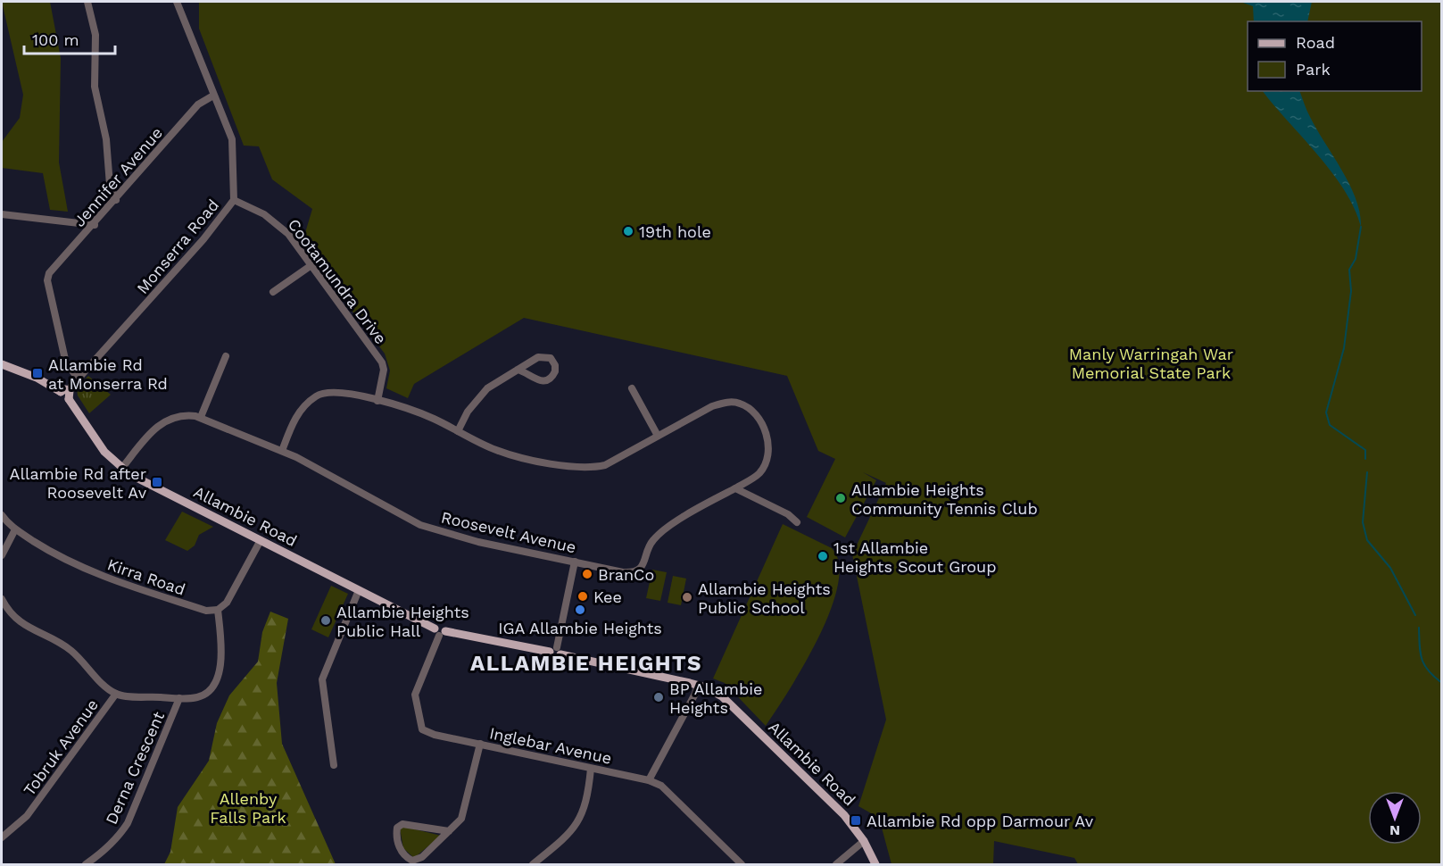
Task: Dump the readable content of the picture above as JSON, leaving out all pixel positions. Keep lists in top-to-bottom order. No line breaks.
{"streets":{"main road":["Allambie Road"],"street":["Jennifer Avenue","Monserra Road","Cootamundra Drive","Roosevelt Avenue","Kirra Road","Inglebar Avenue","Tobruk Avenue","Derna Crescent"]},"crossings":[["Jennifer Avenue","Monserra Road"],["Monserra Road","Cootamundra Drive"],["Monserra Road","Allambie Road"],["Allambie Road","Roosevelt Avenue"],["Allambie Road","Inglebar Avenue"]],"districts":["ALLAMBIE HEIGHTS"],"parks":["Manly Warringah War Memorial State Park","Allenby Falls Park"],"places":{"other":["19th hole","Allambie Heights Community Tennis Club","1st Allambie Heights Scout Group","BranCo","Kee","Allambie Heights Public School","IGA Allambie Heights","Allambie Heights Public Hall","BP Allambie Heights"],"transit":["Allambie Rd at Monserra Rd","Allambie Rd after Roosevelt Av","Allambie Rd opp Darmour Av"]},"legend":["Road","Park"],"scale_bar":"100 m","north":"bottom"}
